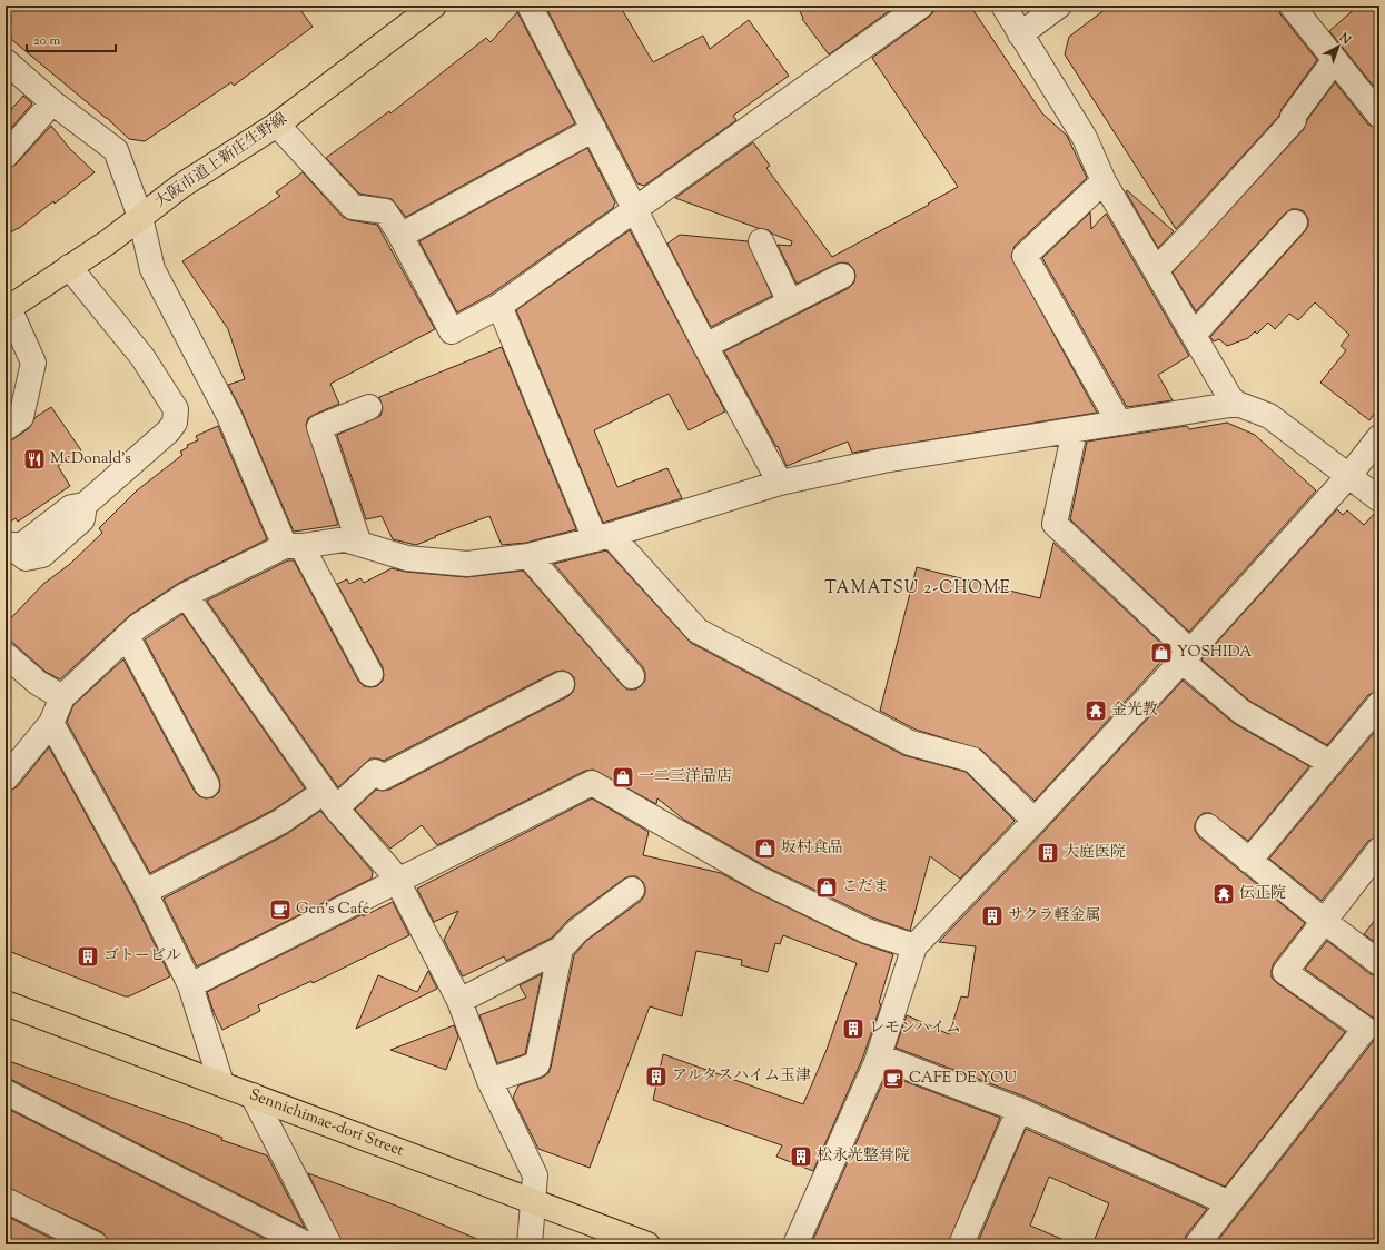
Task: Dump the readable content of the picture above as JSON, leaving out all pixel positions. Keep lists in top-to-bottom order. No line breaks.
{"streets":{"main road":["大阪市道上新庄生野線","Sennichimae-dori Street"]},"districts":["TAMATSU 2-CHOME"],"places":{"restaurant":["McDonald's"],"shop":["YOSHIDA","一二三洋品店","坂村食品","こだま"],"temple":["金光教","伝正院"],"building":["大庭医院","サクラ軽金属","ゴトービル","レモンハイム","アルタスハイム玉津","松永光整骨院"],"cafe":["Gen’s Café","CAFE DE YOU"]},"scale_bar":"20 m","north":"top right"}
